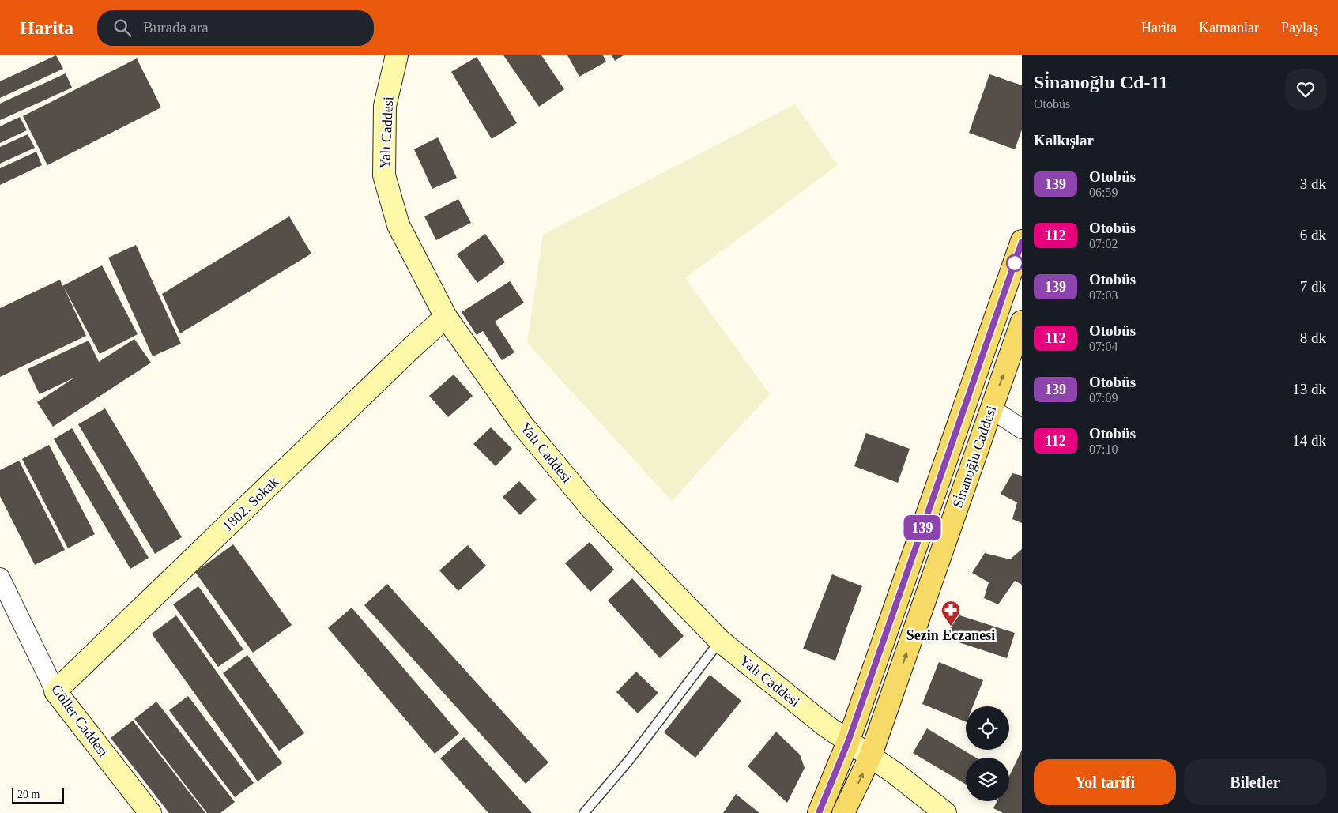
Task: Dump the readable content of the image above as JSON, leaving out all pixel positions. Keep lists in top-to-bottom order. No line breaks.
{"streets":{"main road":["Si̇nanoğlu Caddesi"],"street":["Yalı Caddesi","1802. Sokak","Göller Caddesi"]},"crossings":[["Yalı Caddesi","Si̇nanoğlu Caddesi"],["Yalı Caddesi","1802. Sokak"],["1802. Sokak","Göller Caddesi"]],"places":{"pharmacy":["Sezin Eczanesi"]},"lines":["bus line 139"],"scale_bar":"20 m","page":{"header":"Harita","search":"Burada ara","nav":["Harita","Katmanlar","Paylaş"],"on_map":"139","heading":[["Si̇nanoğlu Cd-11","Otobüs"],"Kalkışlar"],"list":[{"mark":"139","name":"Otobüs","note":"06:59","value":"3 dk"},{"mark":"112","name":"Otobüs","note":"07:02","value":"6 dk"},{"mark":"139","name":"Otobüs","note":"07:03","value":"7 dk"},{"mark":"112","name":"Otobüs","note":"07:04","value":"8 dk"},{"mark":"139","name":"Otobüs","note":"07:09","value":"13 dk"},{"mark":"112","name":"Otobüs","note":"07:10","value":"14 dk"}],"buttons":["Yol tarifi","Biletler"],"scale":"20 m"}}
